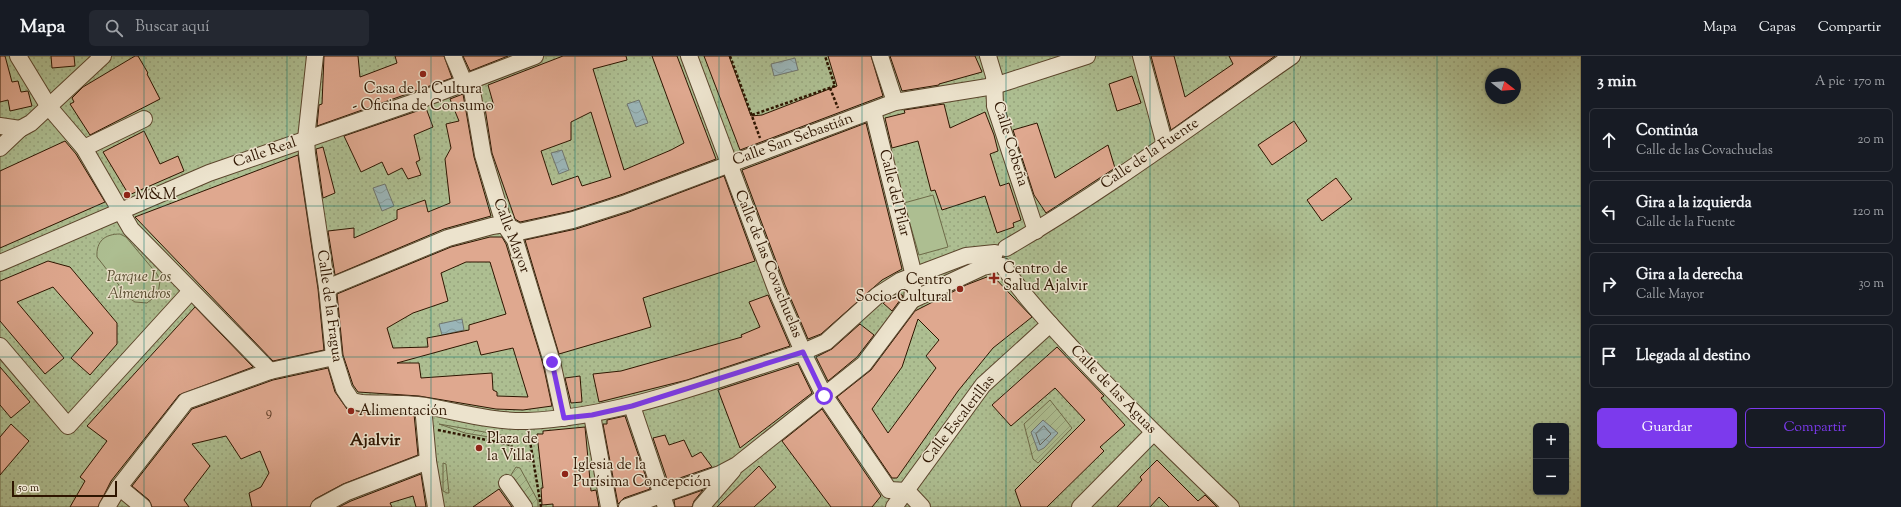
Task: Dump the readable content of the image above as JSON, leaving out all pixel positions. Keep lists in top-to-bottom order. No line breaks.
{"streets":{"street":["Calle San Sebastián","Calle Cobeña","Calle Real","Calle de la Fuente","Calle del Pilar","Calle Mayor","Calle de las Covachuelas","Calle de la Fragua","Calle de las Aguas","Calle Escalerillas"]},"crossings":[["Calle San Sebastián","Calle Cobeña"],["Calle San Sebastián","Calle del Pilar"],["Calle San Sebastián","Calle Mayor"],["Calle San Sebastián","Calle de las Covachuelas"],["Calle Cobeña","Calle de la Fuente"],["Calle Real","Calle Mayor"],["Calle Real","Calle de la Fragua"],["Calle de la Fuente","Calle del Pilar"],["Calle de la Fuente","Calle Mayor"],["Calle de la Fuente","Calle de las Covachuelas"],["Calle de la Fuente","Calle de las Aguas"],["Calle de las Covachuelas","Calle Escalerillas"],["Calle de las Aguas","Calle Escalerillas"]],"districts":["Ajalvir"],"parks":["Parque Los Almendros"],"places":{"other":["Casa de la Cultura - Oficina de Consumo","M&M","Centro Socio-Cultural","Alimentación","Plaza de la Villa","Iglesia de la Purísima Concepción"],"health":["Centro de Salud Ajalvir"]},"house_numbers":["9"],"scale_bar":"50 m","north":"right","page":{"header":"Mapa","search":"Buscar aquí","nav":["Mapa","Capas","Compartir"],"heading":["3 min","A pie · 170 m"],"list":[["Continúa","Calle de las Covachuelas","20 m"],["Gira a la izquierda","Calle de la Fuente","120 m"],["Gira a la derecha","Calle Mayor","30 m"],"Llegada al destino"],"buttons":["Guardar","Compartir"],"map_buttons":["+","−"],"scale":"50 m"}}
